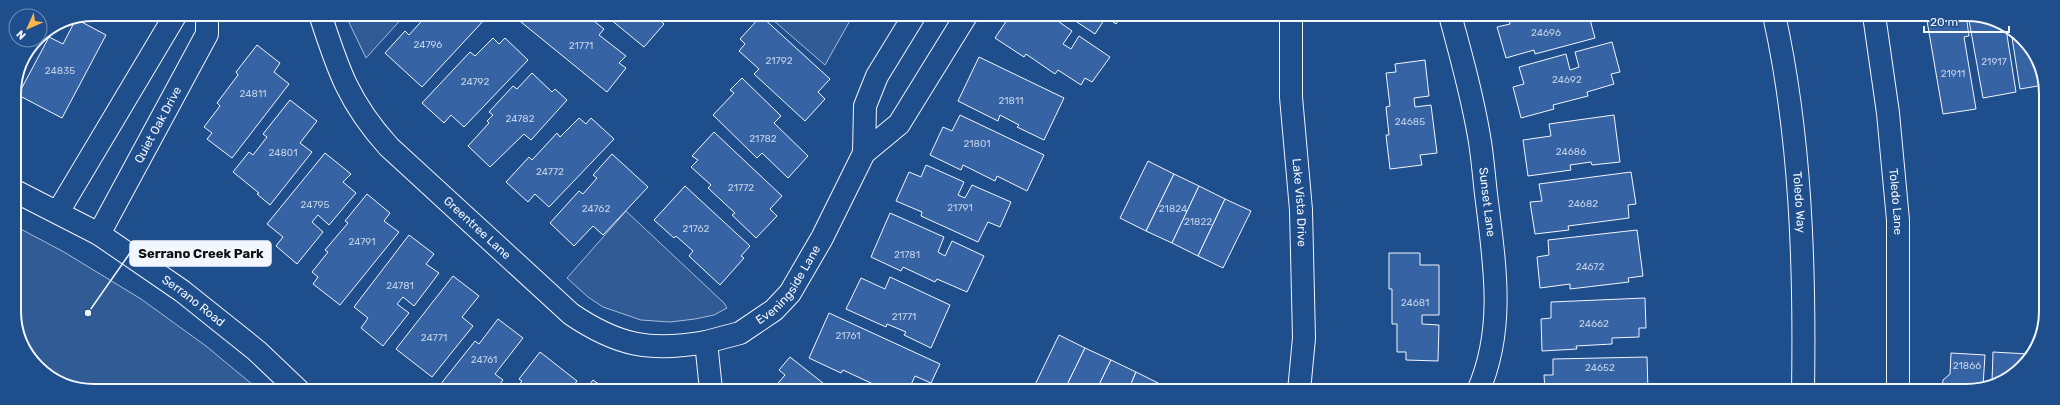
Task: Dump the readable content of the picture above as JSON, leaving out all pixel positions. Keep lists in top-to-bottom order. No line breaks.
{"streets":{"street":["Quiet Oak Drive","Sunset Lane","Toledo Way","Toledo Lane","Lake Vista Drive","Greentree Lane","Eveningside Lane","Serrano Road"]},"crossings":[["Quiet Oak Drive","Serrano Road"],["Greentree Lane","Eveningside Lane"]],"places":["Serrano Creek Park"],"house_numbers":["24696","24796","21771","21792","21917","24835","21911","24692","24792","24811","21811","24782","24685","21782","21801","24686","24801","24772","21772","24682","24795","21791","24762","21824","21822","21762","24791","21781","24672","24781","24681","21771","24662","21761","24771","24761","21866","24652"],"scale_bar":"20 m","north":"bottom left"}
